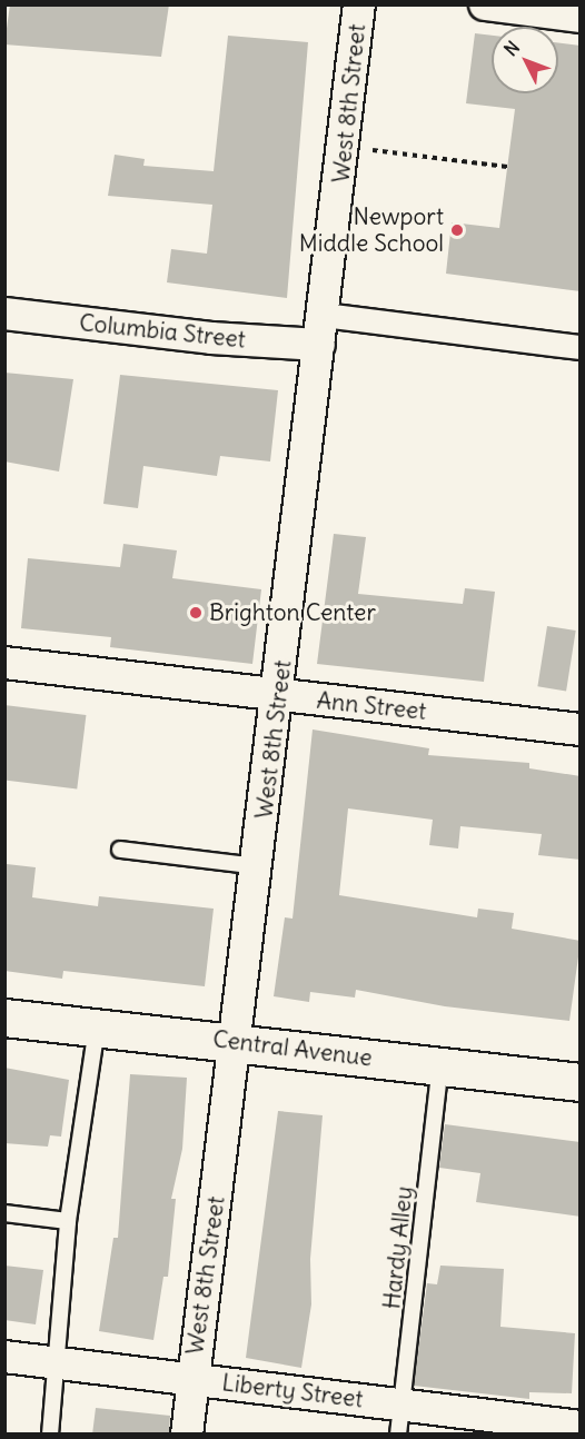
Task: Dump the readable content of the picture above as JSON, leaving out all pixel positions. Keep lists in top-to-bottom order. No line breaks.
{"streets":{"street":["West 8th Street","Columbia Street","Ann Street","Central Avenue","Liberty Street"],"lane":["Hardy Alley"]},"crossings":[["West 8th Street","Columbia Street"],["West 8th Street","Ann Street"],["West 8th Street","Central Avenue"],["West 8th Street","Liberty Street"],["Central Avenue","Hardy Alley"],["Hardy Alley","Liberty Street"]],"places":["Newport Middle School","Brighton Center"],"north":"top left"}
